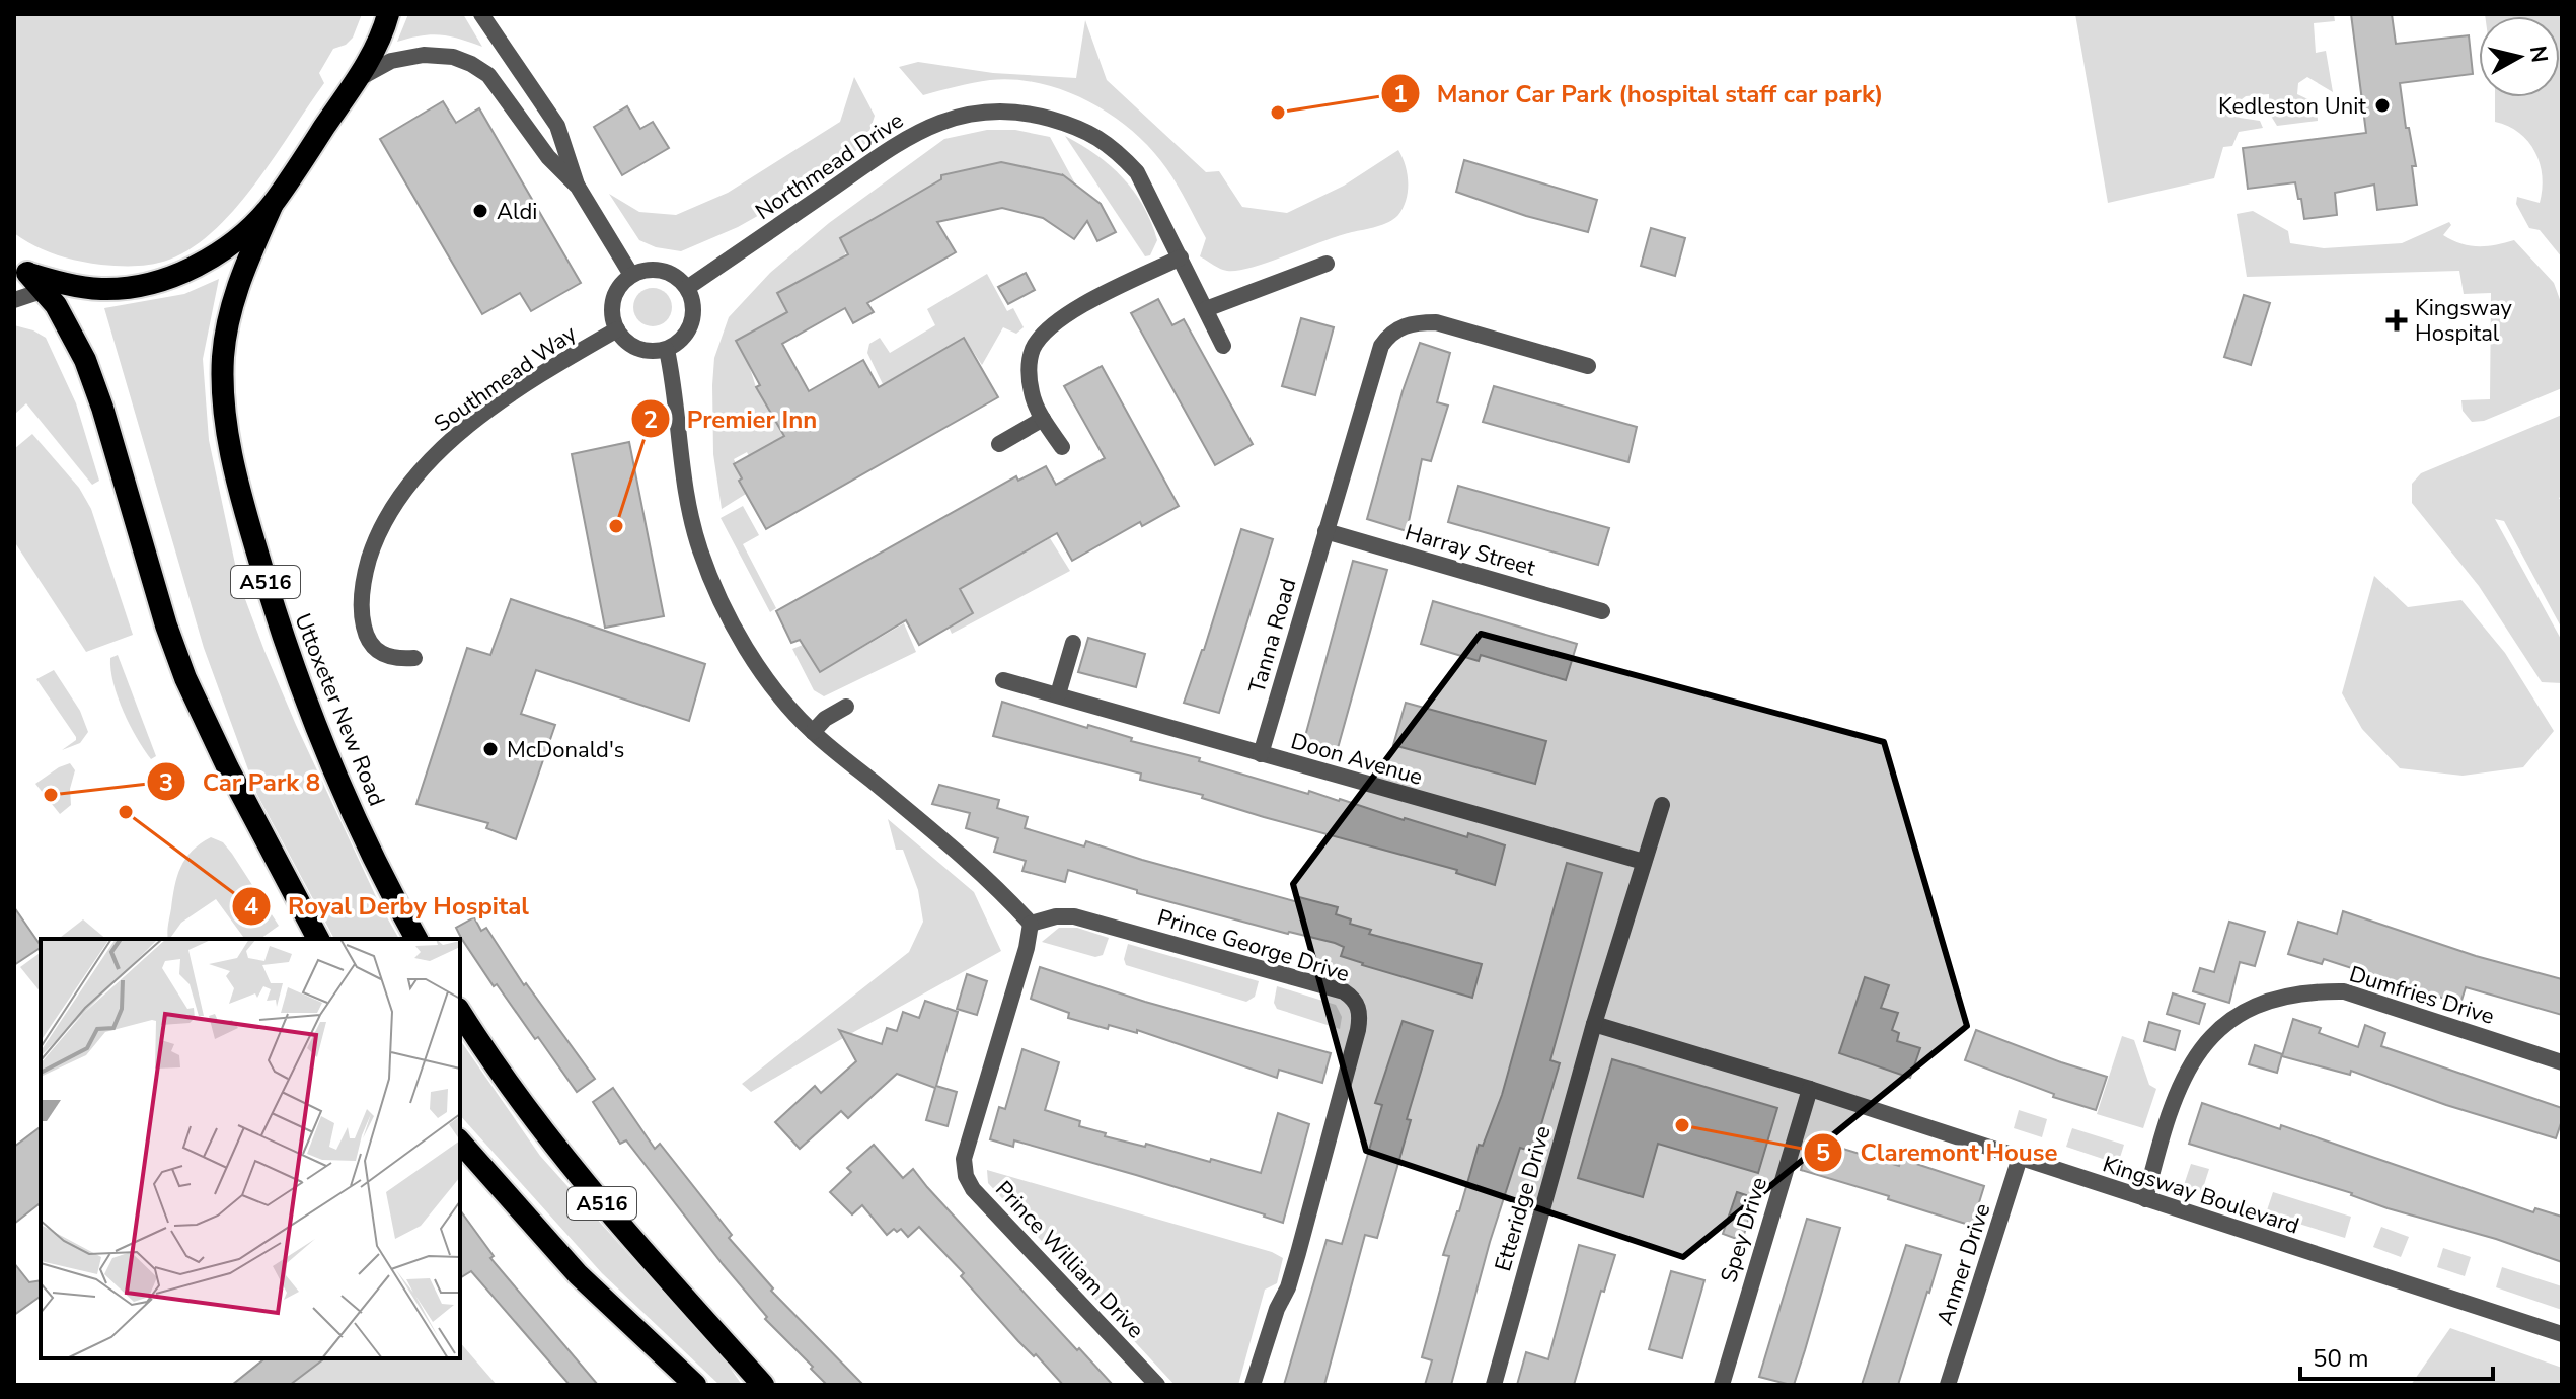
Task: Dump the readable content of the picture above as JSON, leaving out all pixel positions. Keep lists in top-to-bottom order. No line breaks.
{"streets":{"highway":["A516","Uttoxeter New Road"],"street":["Northmead Drive","Southmead Way","Harray Street","Tanna Road","Doon Avenue","Prince George Drive","Dumfries Drive","Kingsway Boulevard","Etteridge Drive","Spey Drive","Prince William Drive","Anmer Drive"]},"crossings":[["Northmead Drive","Southmead Way"],["Harray Street","Tanna Road"],["A516","Uttoxeter New Road"],["Tanna Road","Doon Avenue"],["Doon Avenue","Etteridge Drive"],["Prince George Drive","Prince William Drive"],["Dumfries Drive","Kingsway Boulevard"],["Kingsway Boulevard","Etteridge Drive"],["Kingsway Boulevard","Spey Drive"],["Kingsway Boulevard","Anmer Drive"]],"places":{"other":["Kedleston Unit","Manor Car Park (hospital staff car park)","Aldi","Premier Inn","McDonald's","Car Park 8","Royal Derby Hospital","Claremont House"],"health":["Kingsway Hospital"]},"scale_bar":"50 m","north":"right"}
